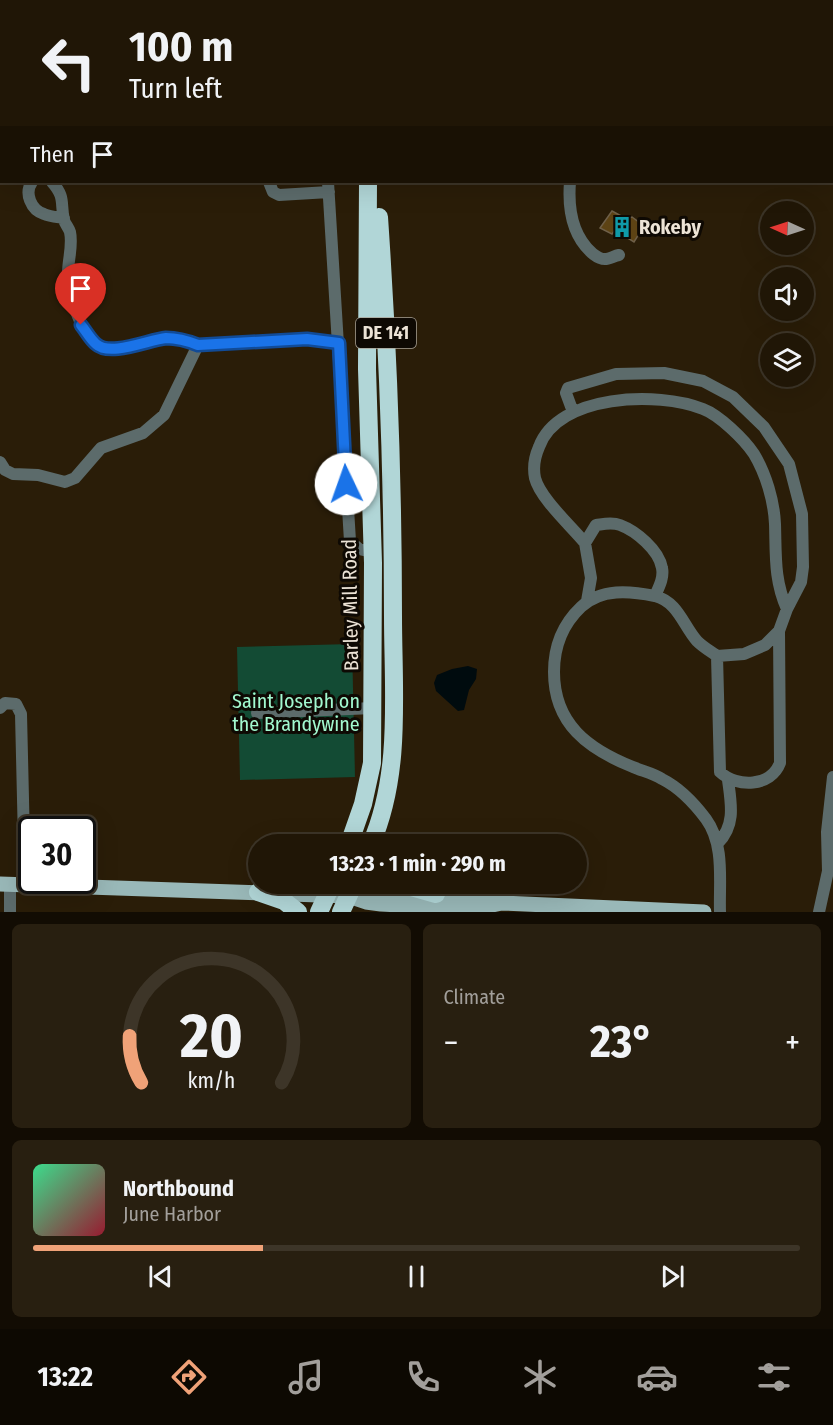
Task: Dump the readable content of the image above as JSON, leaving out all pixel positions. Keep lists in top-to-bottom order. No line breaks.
{"streets":{"highway":["DE 141","Barley Mill Road"]},"parks":["Saint Joseph on the Brandywine"],"places":{"building":["Rokeby"]},"north":"left","page":{"turn":["100 m","Turn left"],"then":"Then","limit":"30","trip":"13:23 · 1 min · 290 m","tile":"Climate","heat":["−","23°","+"],"song":["Northbound","June Harbor"],"tabs":"13:22","gauge":["20","km/h"]}}
